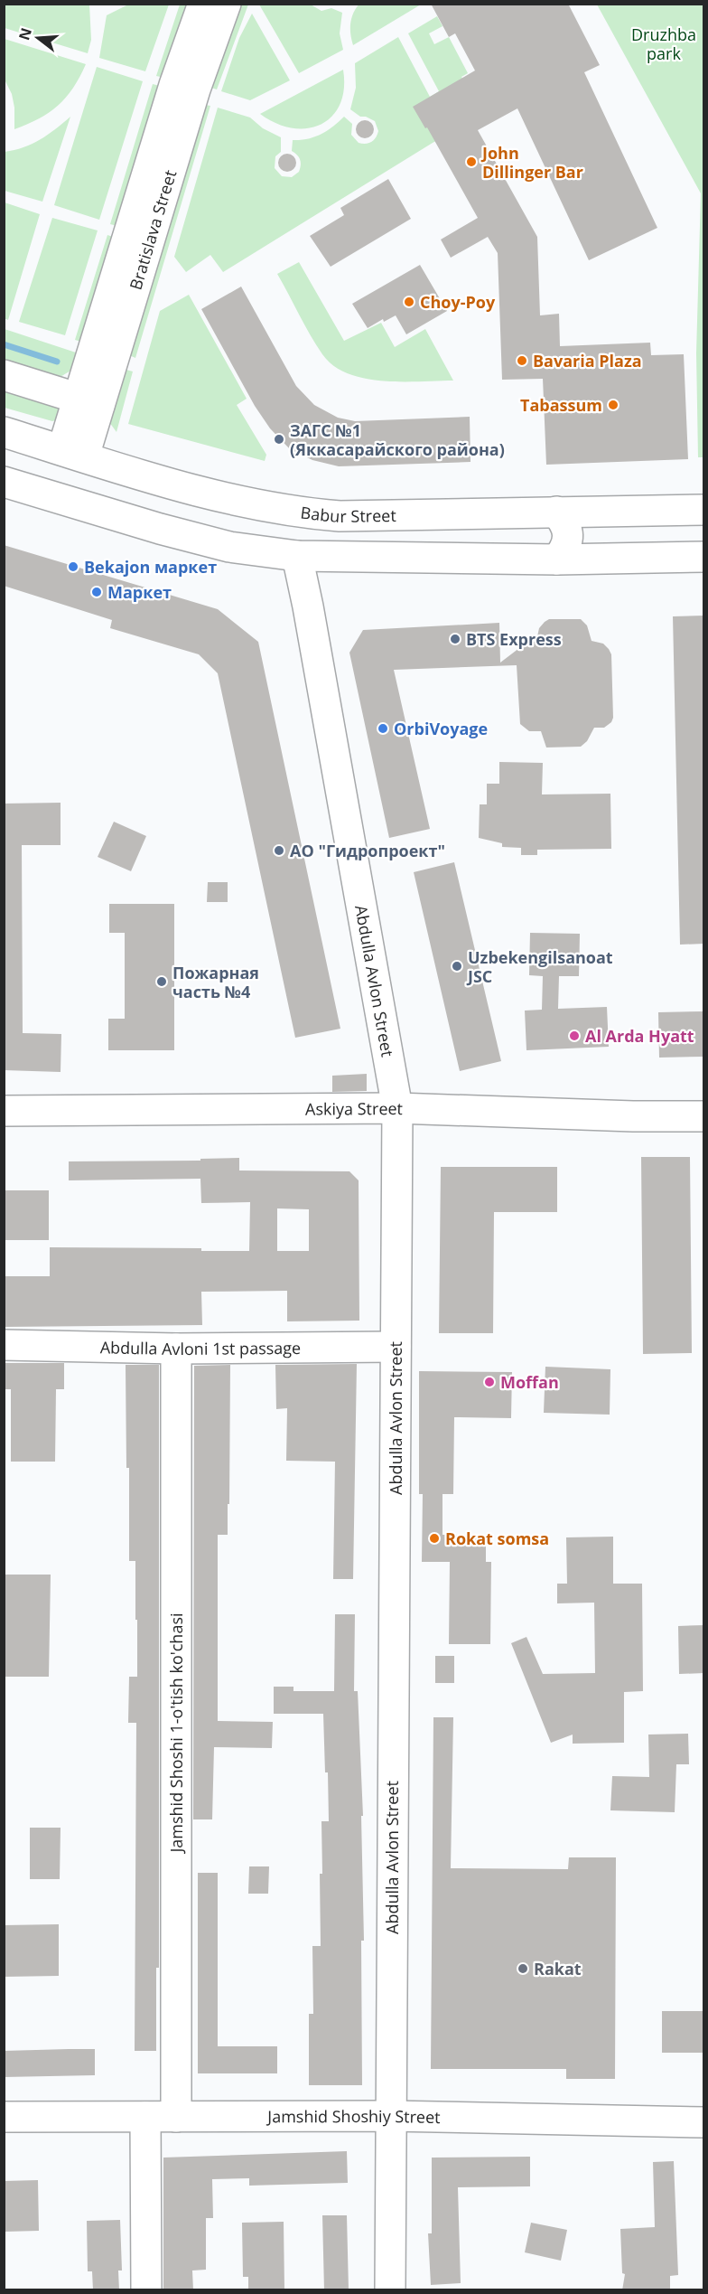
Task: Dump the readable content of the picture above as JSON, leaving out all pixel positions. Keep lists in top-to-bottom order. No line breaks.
{"streets":{"street":["Bratislava Street","Babur Street","Abdulla Avlon Street","Askiya Street","Abdulla Avloni 1st passage","Jamshid Shoshi 1-o'tish ko'chasi","Jamshid Shoshiy Street"]},"crossings":[["Bratislava Street","Babur Street"],["Abdulla Avlon Street","Askiya Street"],["Abdulla Avlon Street","Abdulla Avloni 1st passage"],["Abdulla Avlon Street","Jamshid Shoshiy Street"],["Abdulla Avloni 1st passage","Jamshid Shoshi 1-o'tish ko'chasi"],["Jamshid Shoshi 1-o'tish ko'chasi","Jamshid Shoshiy Street"]],"parks":["Druzhba park"],"places":["John Dillinger Bar","Choy-Poy","Bavaria Plaza","Tabassum","ЗАГС №1 (Яккасарайского района)","Bekajon маркет","Маркет","BTS Express","OrbiVoyage","АО \"Гидропроект\"","Uzbekengilsanoat JSC","Пожарная часть №4","Al Arda Hyatt","Moffan","Rokat somsa","Rakat"],"north":"left"}
